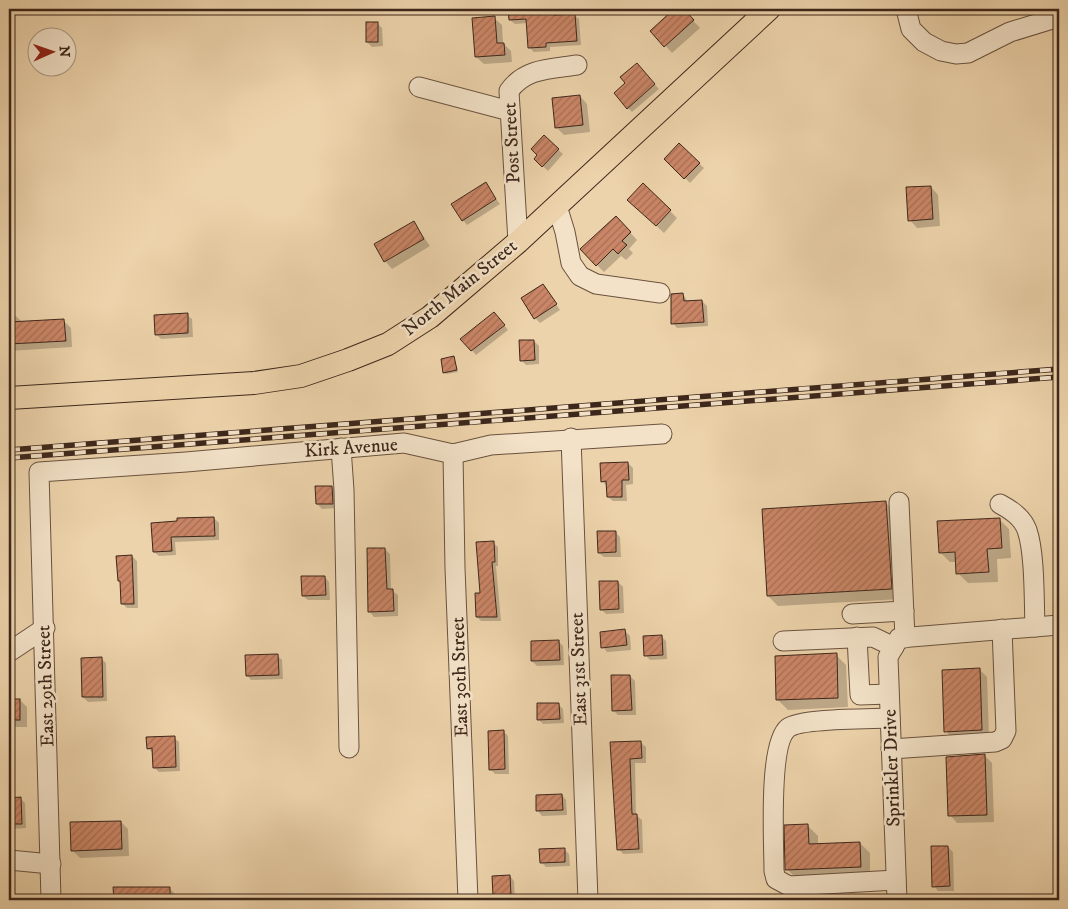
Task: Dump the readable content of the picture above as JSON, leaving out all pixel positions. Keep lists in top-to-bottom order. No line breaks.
{"streets":{"main road":["North Main Street"],"street":["Post Street","Kirk Avenue","East 31st Street","East 30th Street","East 29th Street","Sprinkler Drive"]},"crossings":[["Post Street","North Main Street"],["Kirk Avenue","East 31st Street"],["Kirk Avenue","East 30th Street"],["Kirk Avenue","East 29th Street"]],"north":"right"}
